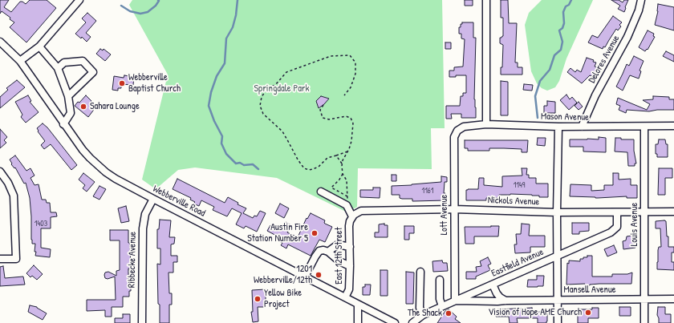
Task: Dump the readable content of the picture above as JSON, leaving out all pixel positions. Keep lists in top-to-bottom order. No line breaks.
{"streets":{"street":["Delores Avenue","Mason Avenue","Webberville Road","Nickols Avenue","Lott Avenue","Louis Avenue","East 12th Street","Ribbecke Avenue","Eastfield Avenue","Mansell Avenue"]},"crossings":[["Delores Avenue","Mason Avenue"],["Mason Avenue","Lott Avenue"],["Mason Avenue","Louis Avenue"],["Webberville Road","East 12th Street"],["Webberville Road","Ribbecke Avenue"],["Nickols Avenue","Lott Avenue"],["Nickols Avenue","Louis Avenue"],["Nickols Avenue","East 12th Street"],["Nickols Avenue","Eastfield Avenue"],["Lott Avenue","Eastfield Avenue"],["Lott Avenue","Mansell Avenue"],["Louis Avenue","Mansell Avenue"],["Eastfield Avenue","Mansell Avenue"]],"parks":["Springdale Park"],"places":["Webberville Baptist Church","Sahara Lounge","Austin Fire Station Number 5","1201 Webberville/12th","Yellow Bike Project","Vision of Hope AME Church","The Shack"],"house_numbers":["1149","1161","1403"]}
